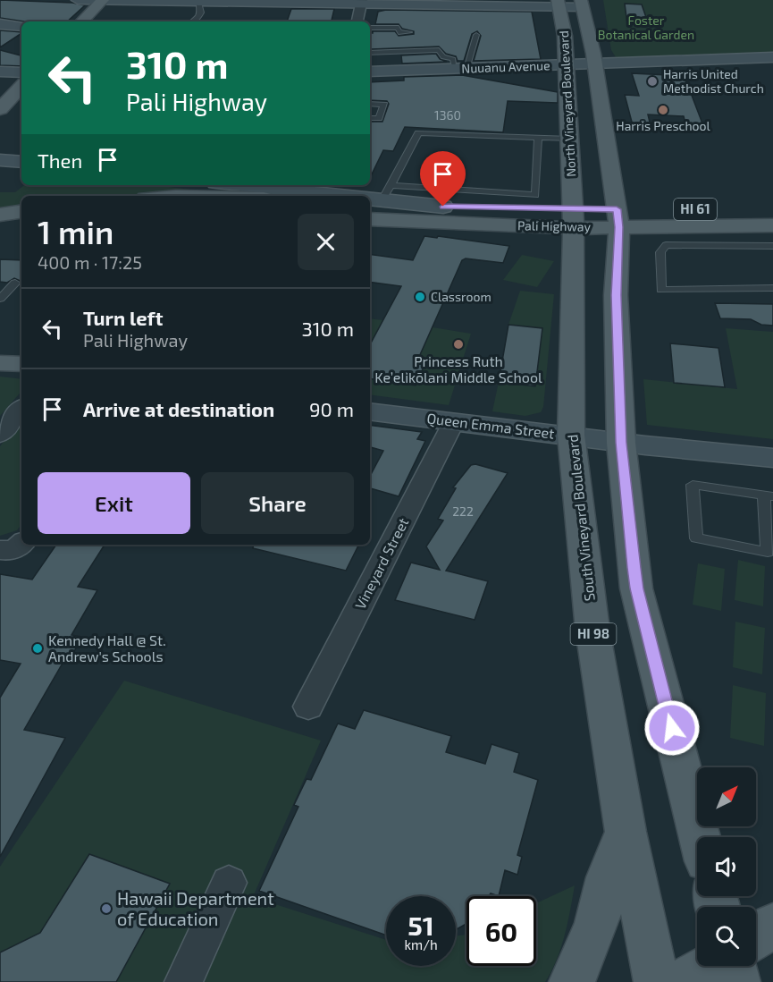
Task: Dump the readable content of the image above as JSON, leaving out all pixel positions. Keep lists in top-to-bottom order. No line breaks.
{"streets":{"main road":["North Vineyard Boulevard","HI 61","Pali Highway","South Vineyard Boulevard","HI 98"],"street":["Nuuanu Avenue","Queen Emma Street","Vineyard Street"]},"crossings":[["Nuuanu Avenue","North Vineyard Boulevard"],["North Vineyard Boulevard","Pali Highway"],["North Vineyard Boulevard","South Vineyard Boulevard"],["North Vineyard Boulevard","HI 98"],["Pali Highway","South Vineyard Boulevard"],["Pali Highway","HI 98"],["Queen Emma Street","South Vineyard Boulevard"],["Queen Emma Street","Vineyard Street"],["Queen Emma Street","HI 98"],["South Vineyard Boulevard","HI 98"]],"parks":["Foster Botanical Garden"],"places":["Harris United Methodist Church","Harris Preschool","Classroom","Princess Ruth Ke’elikōlani Middle School","Kennedy Hall @ St. Andrew's Schools","Hawaii Department of Education"],"house_numbers":["1360","222"],"north":"top right","page":{"turn":["310 m","Pali Highway"],"then":"Then","heading":["1 min","400 m · 17:25"],"list":[{"name":"Turn left","note":"Pali Highway","value":"310 m"},{"name":"Arrive at destination","value":"90 m"}],"buttons":["Exit","Share"],"speed":"51 km/h","limit":"60"}}
